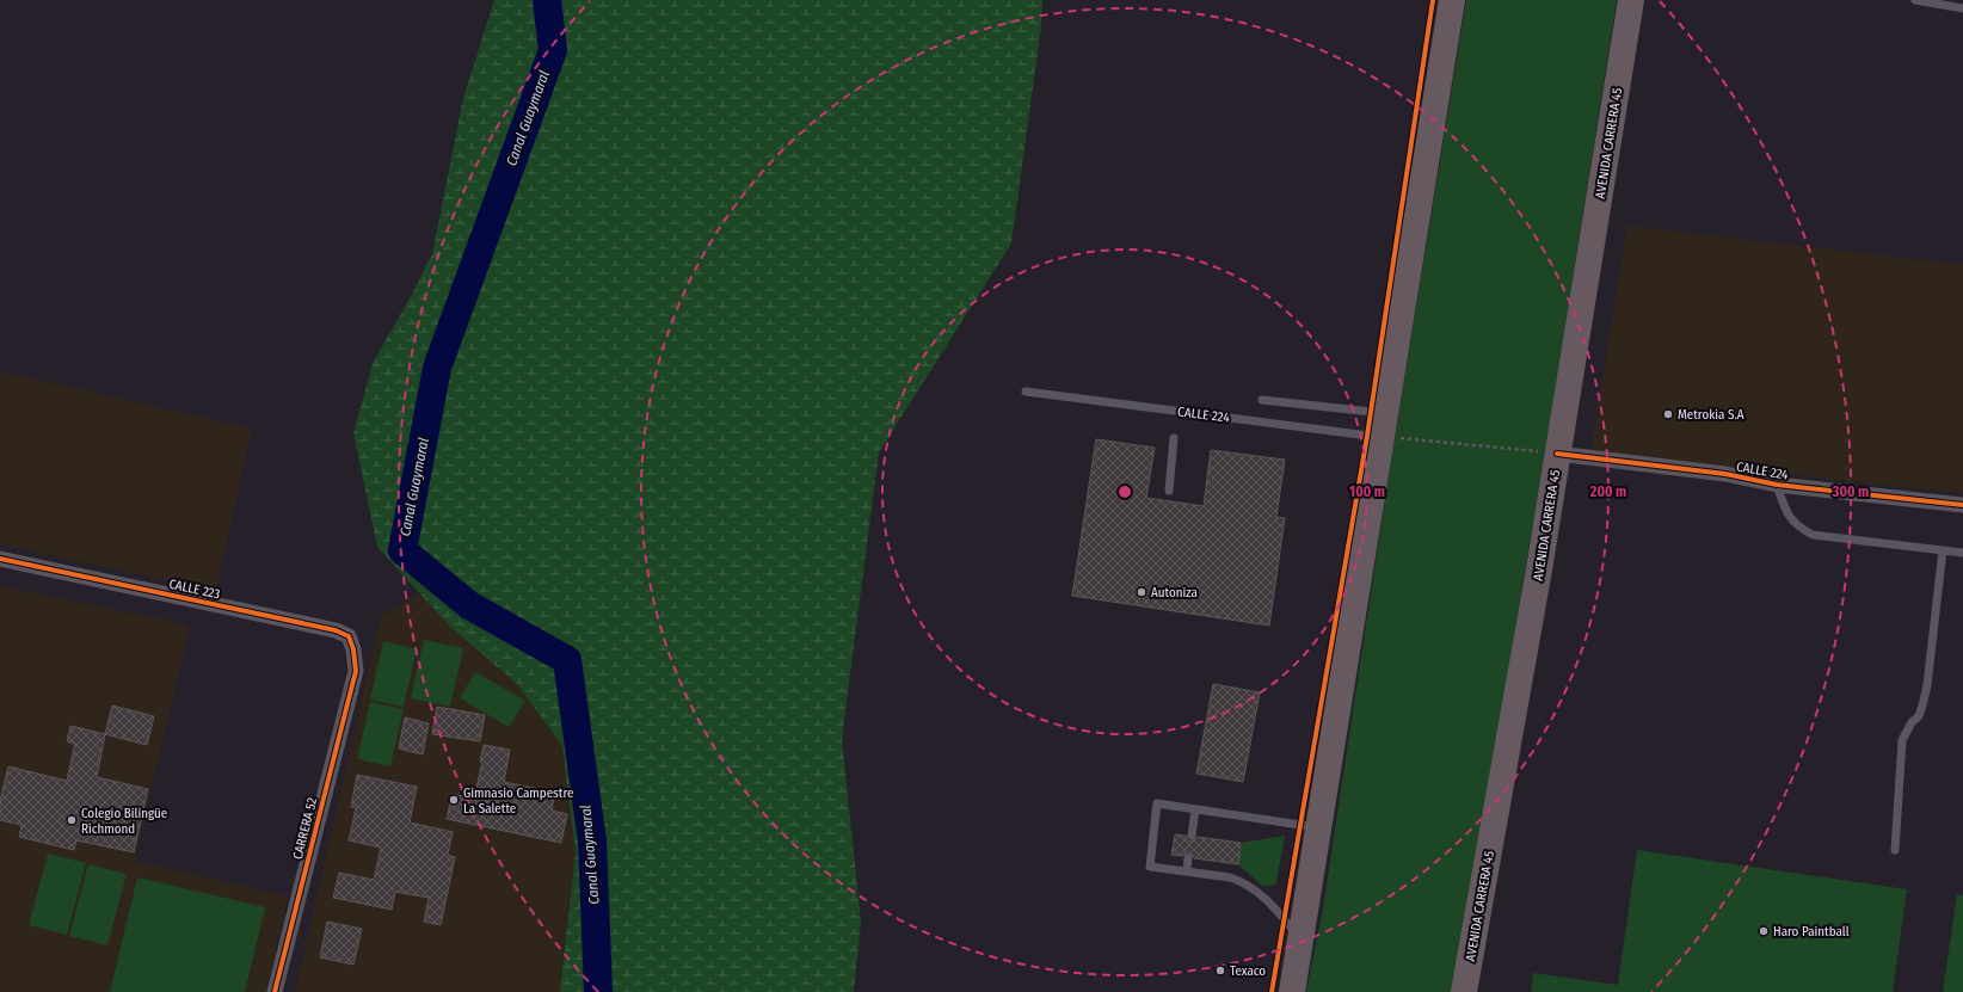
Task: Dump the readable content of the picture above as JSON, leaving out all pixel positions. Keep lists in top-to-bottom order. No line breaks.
{"streets":{"highway":["AVENIDA CARRERA 45"],"street":["CALLE 224","CALLE 223","CARRERA 52"]},"crossings":[["AVENIDA CARRERA 45","CALLE 224"],["CALLE 223","CARRERA 52"]],"water":["Canal Guaymaral"],"places":["Metrokia S.A","Autoniza","Gimnasio Campestre La Salette","Colegio Bilingüe Richmond","Haro Paintball","Texaco"],"rings":["100 m","200 m","300 m"]}
